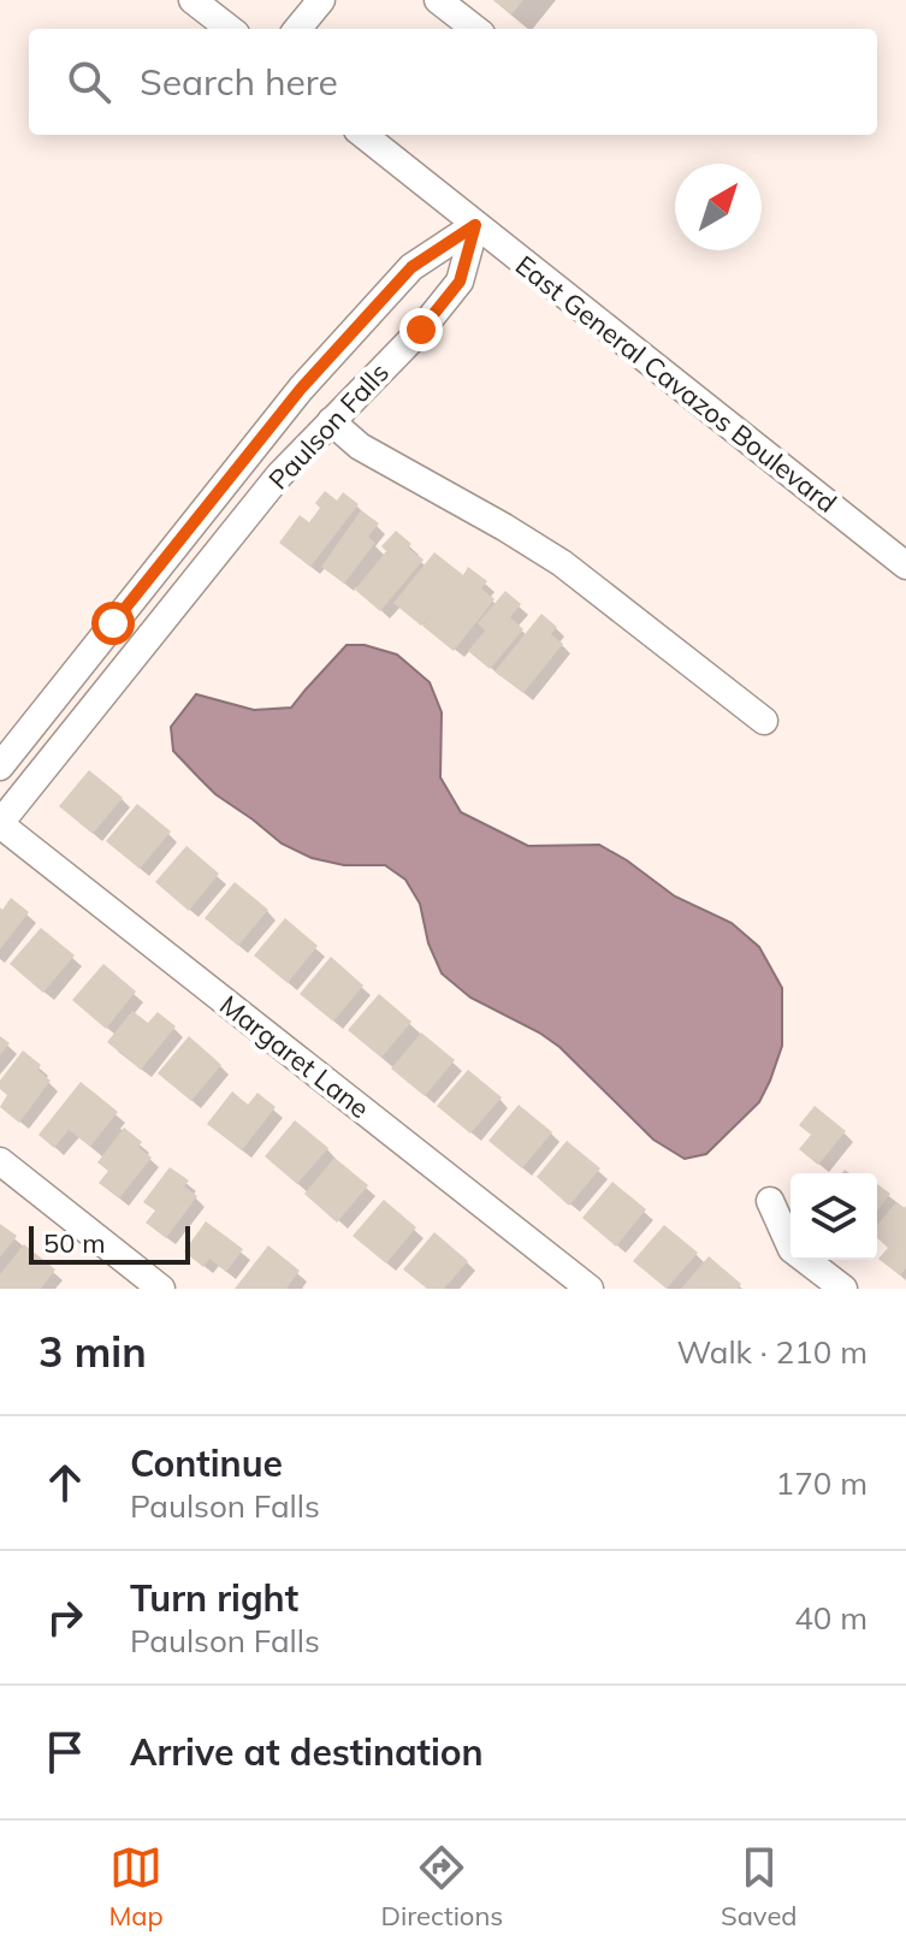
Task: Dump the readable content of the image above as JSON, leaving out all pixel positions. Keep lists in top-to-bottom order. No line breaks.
{"streets":{"street":["East General Cavazos Boulevard","Paulson Falls","Margaret Lane"]},"crossings":[["East General Cavazos Boulevard","Paulson Falls"],["Paulson Falls","Margaret Lane"]],"scale_bar":"50 m","north":"top right","page":{"search":"Search here","scale":"50 m","heading":["3 min","Walk · 210 m"],"list":[["Continue","Paulson Falls","170 m"],["Turn right","Paulson Falls","40 m"],"Arrive at destination"],"nav":["Map","Directions","Saved"]}}
